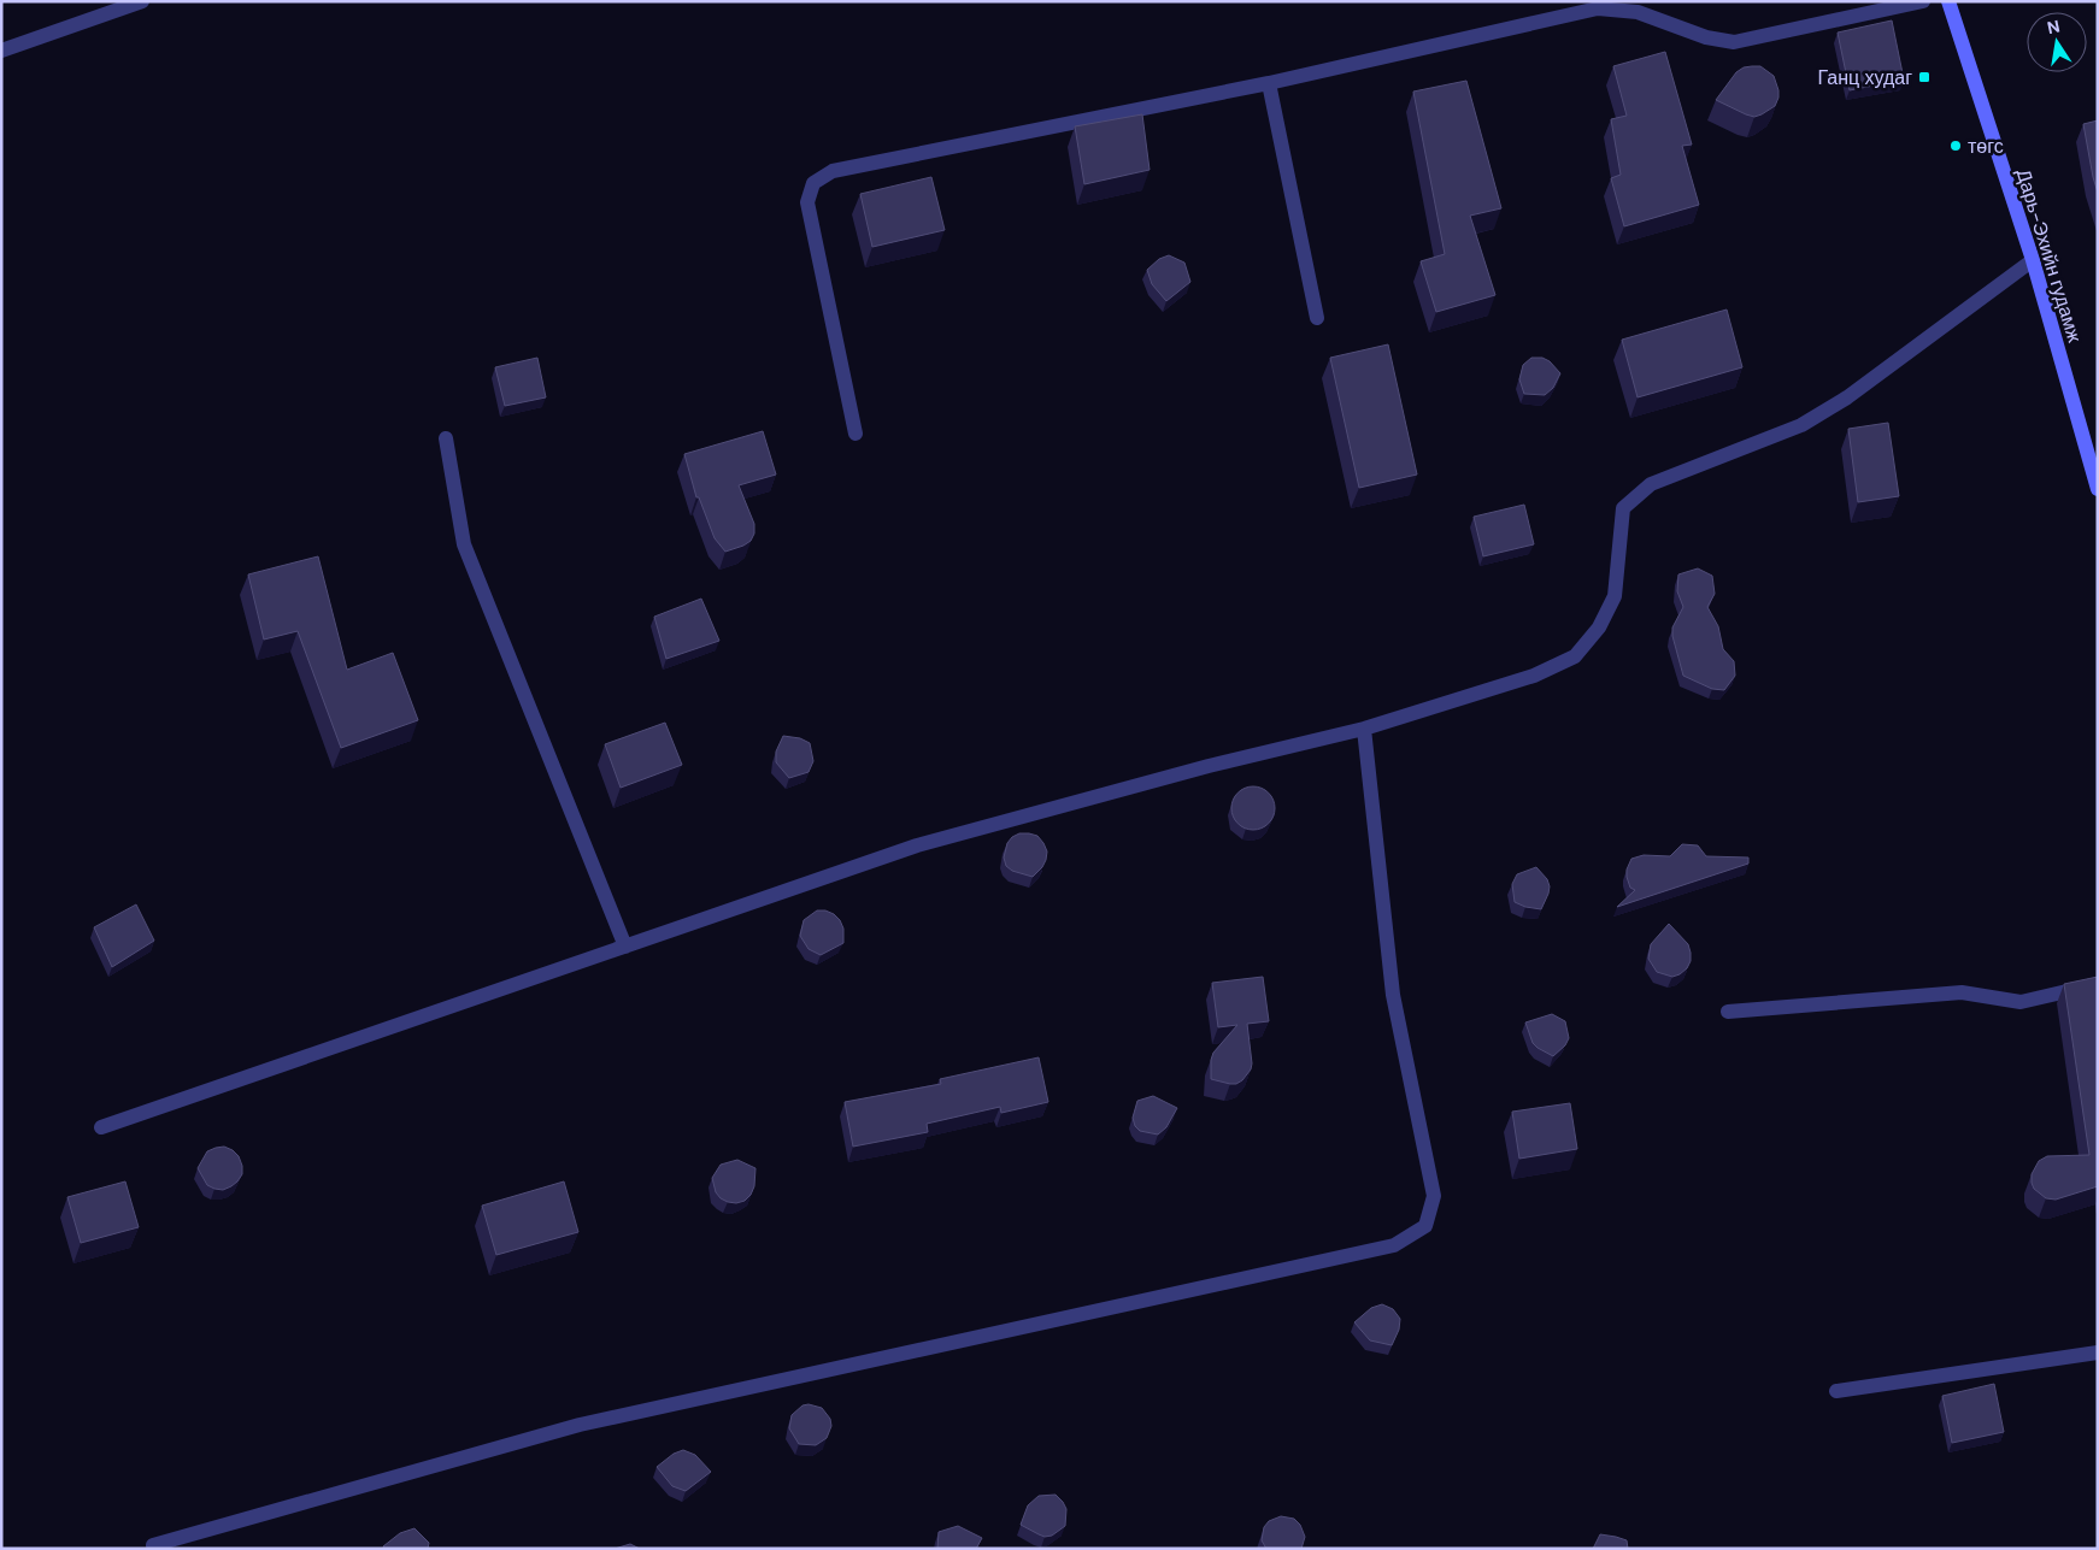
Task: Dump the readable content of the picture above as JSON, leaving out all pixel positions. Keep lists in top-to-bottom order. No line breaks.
{"streets":{"main road":["Дарь-Эхийн гудамж"]},"places":{"transit":["Ганц худаг"],"other":["төгс"]},"north":"top"}
